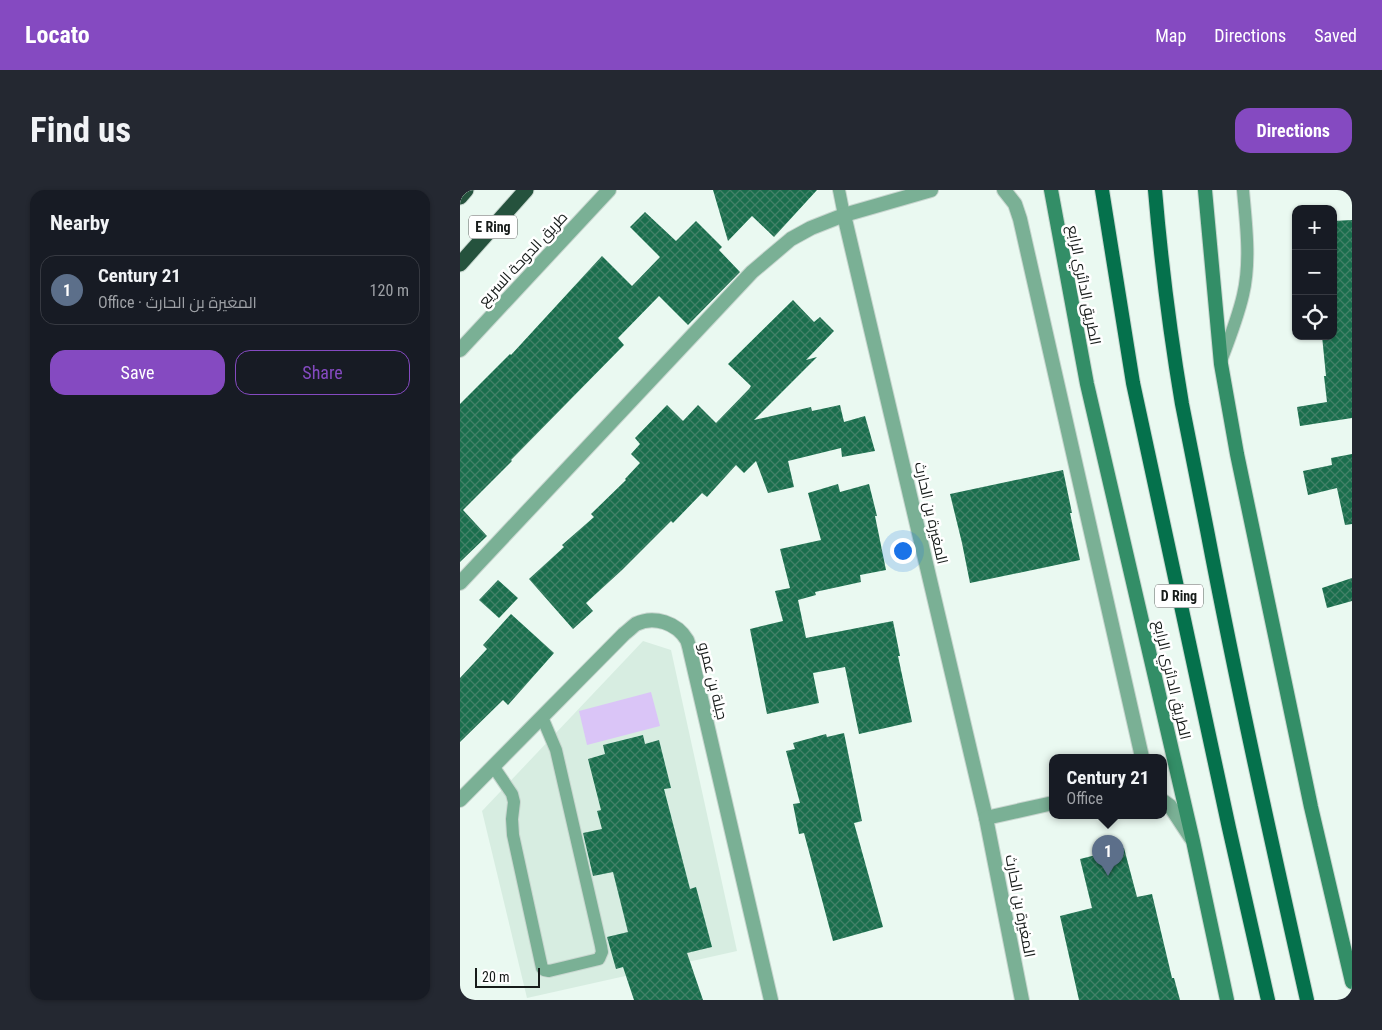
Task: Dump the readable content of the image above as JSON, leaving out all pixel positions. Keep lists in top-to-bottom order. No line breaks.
{"streets":{"highway":["E Ring"],"main road":["الطريق الدائري الرابع","D Ring"],"street":["طريق الدوحة السريع","المغيرة بن الحارث","جبلة بن عمرو"]},"scale_bar":"20 m","page":{"header":"Locato","nav":["Map","Directions","Saved"],"buttons":["Directions",["Save","Share"]],"title":"Find us","heading":"Nearby","map_buttons":["+","−"],"list":[{"mark":"1","name":"Century 21","note":"Office · المغيرة بن الحارث","value":"120 m"}],"popup":["Century 21","Office"],"pins":"1","scale":"20 m"}}
